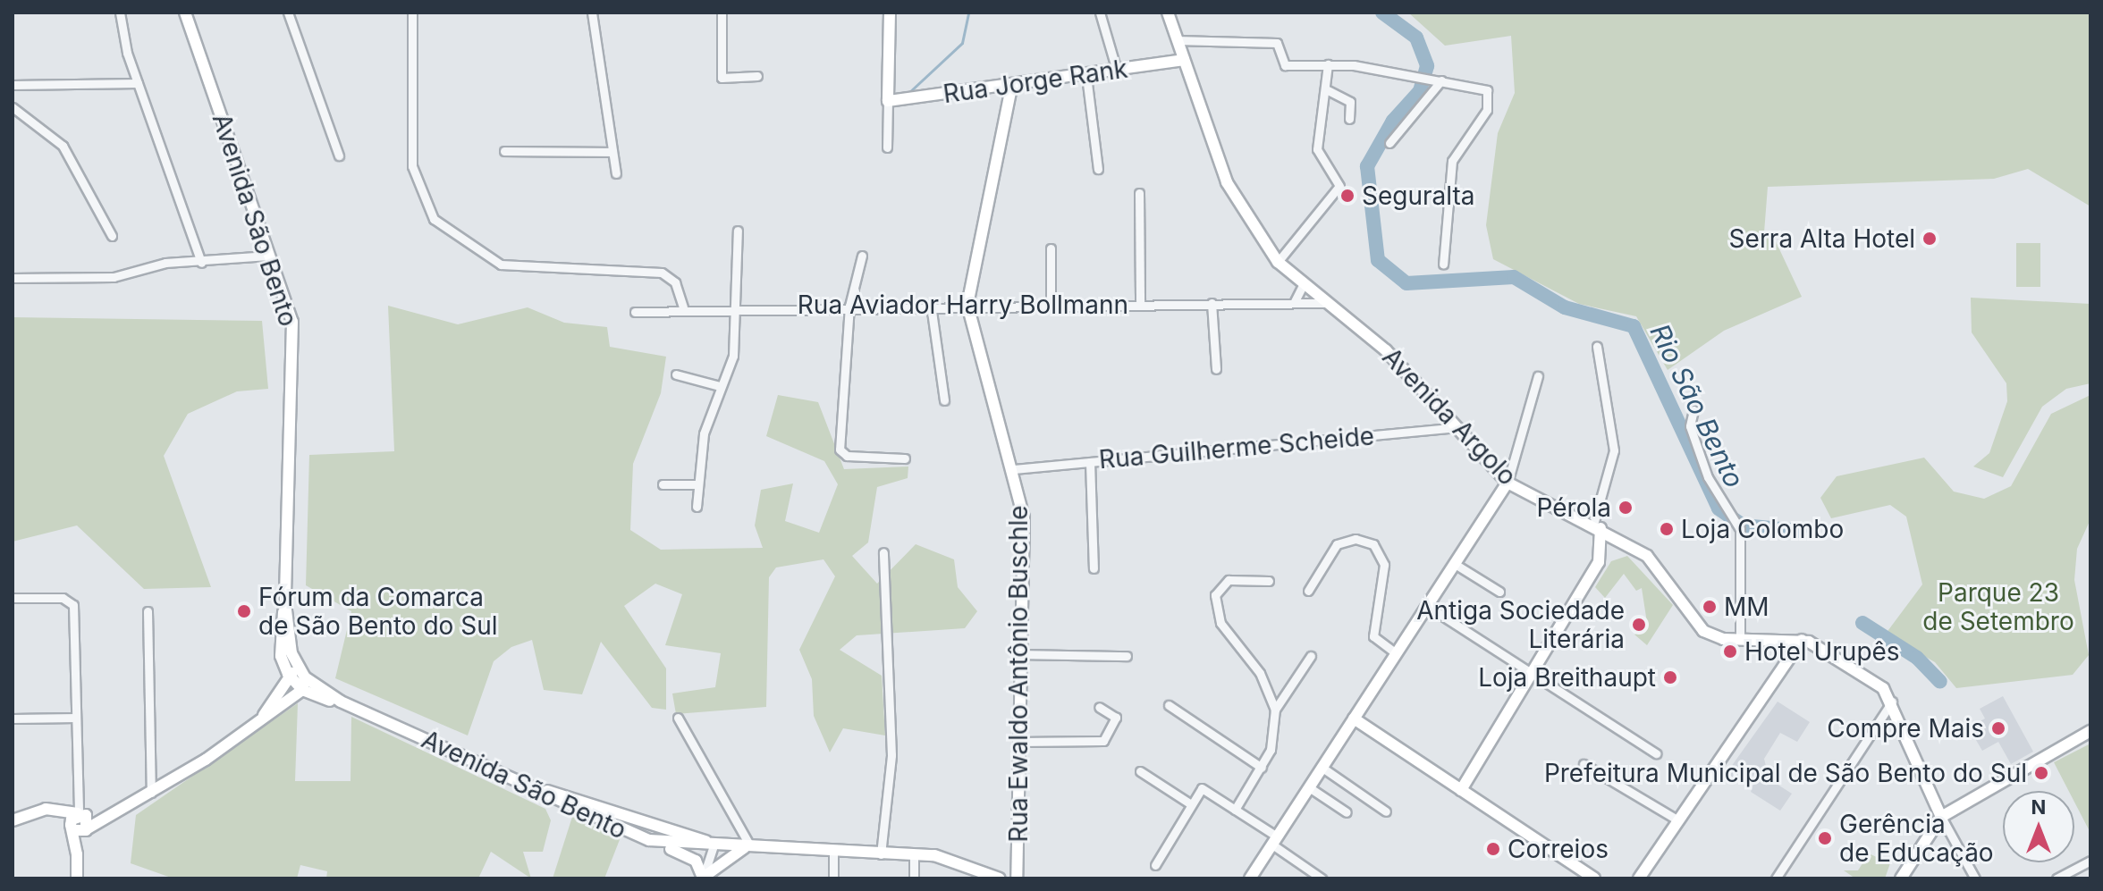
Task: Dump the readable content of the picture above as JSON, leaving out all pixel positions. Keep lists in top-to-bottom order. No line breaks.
{"streets":{"main road":["Rua Jorge Rank","Avenida São Bento","Avenida Argolo","Rua Ewaldo Antônio Buschle"],"street":["Rua Aviador Harry Bollmann","Rua Guilherme Scheide"]},"crossings":[["Rua Jorge Rank","Avenida Argolo"],["Rua Aviador Harry Bollmann","Avenida Argolo"],["Rua Aviador Harry Bollmann","Rua Ewaldo Antônio Buschle"],["Avenida Argolo","Rua Guilherme Scheide"],["Rua Guilherme Scheide","Rua Ewaldo Antônio Buschle"]],"water":["Rio São Bento"],"parks":["Parque 23 de Setembro"],"places":["Seguralta","Serra Alta Hotel","Pérola","Loja Colombo","MM","Fórum da Comarca de São Bento do Sul","Antiga Sociedade Literária","Hotel Urupês","Loja Breithaupt","Compre Mais","Prefeitura Municipal de São Bento do Sul","Gerência de Educação","Correios"],"north":"top"}
